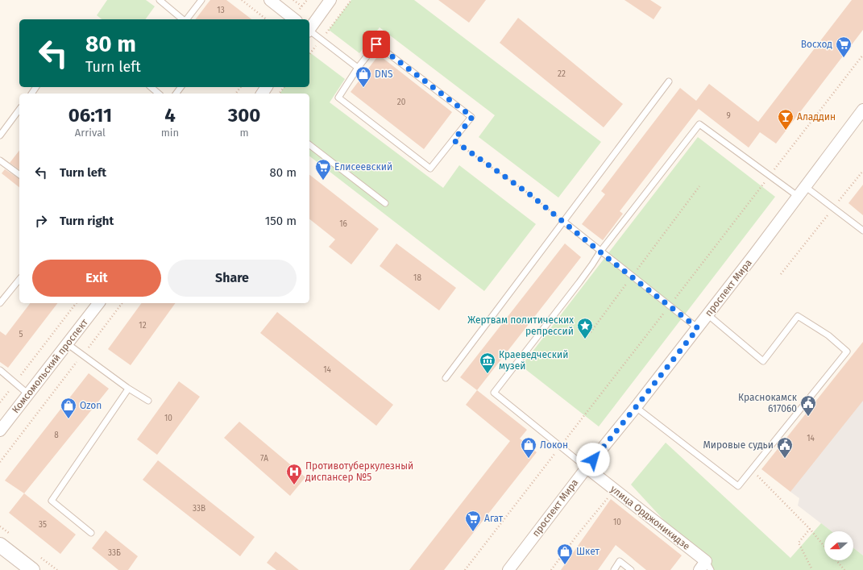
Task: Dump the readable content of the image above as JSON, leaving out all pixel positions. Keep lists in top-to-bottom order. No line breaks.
{"streets":{"street":["проспект Мира","Комсомольский проспект","улица Орджоникидзе"]},"crossings":[["проспект Мира","улица Орджоникидзе"]],"places":{"supermarket":["Восход","Елисеевский","Агат"],"shop":["DNS","Ozon","Локон","Шкет"],"bar":["Аладдин"],"place":["Жертвам политических репрессий"],"museum":["Краеведческий музей"],"public building":["Краснокамск 617060","Мировые судьи"],"hospital":["Противотуберкулезный диспансер №5"]},"house_numbers":["13","22","20","9","16","18","12","5","14","10","8","14","7А","33В","10","35","33Б"],"north":"left","page":{"turn":["80 m","Turn left"],"eta":["06:11","Arrival","4","min","300","m"],"list":[{"name":"Turn left","value":"80 m"},{"name":"Turn right","value":"150 m"}],"buttons":["Exit","Share"]}}
